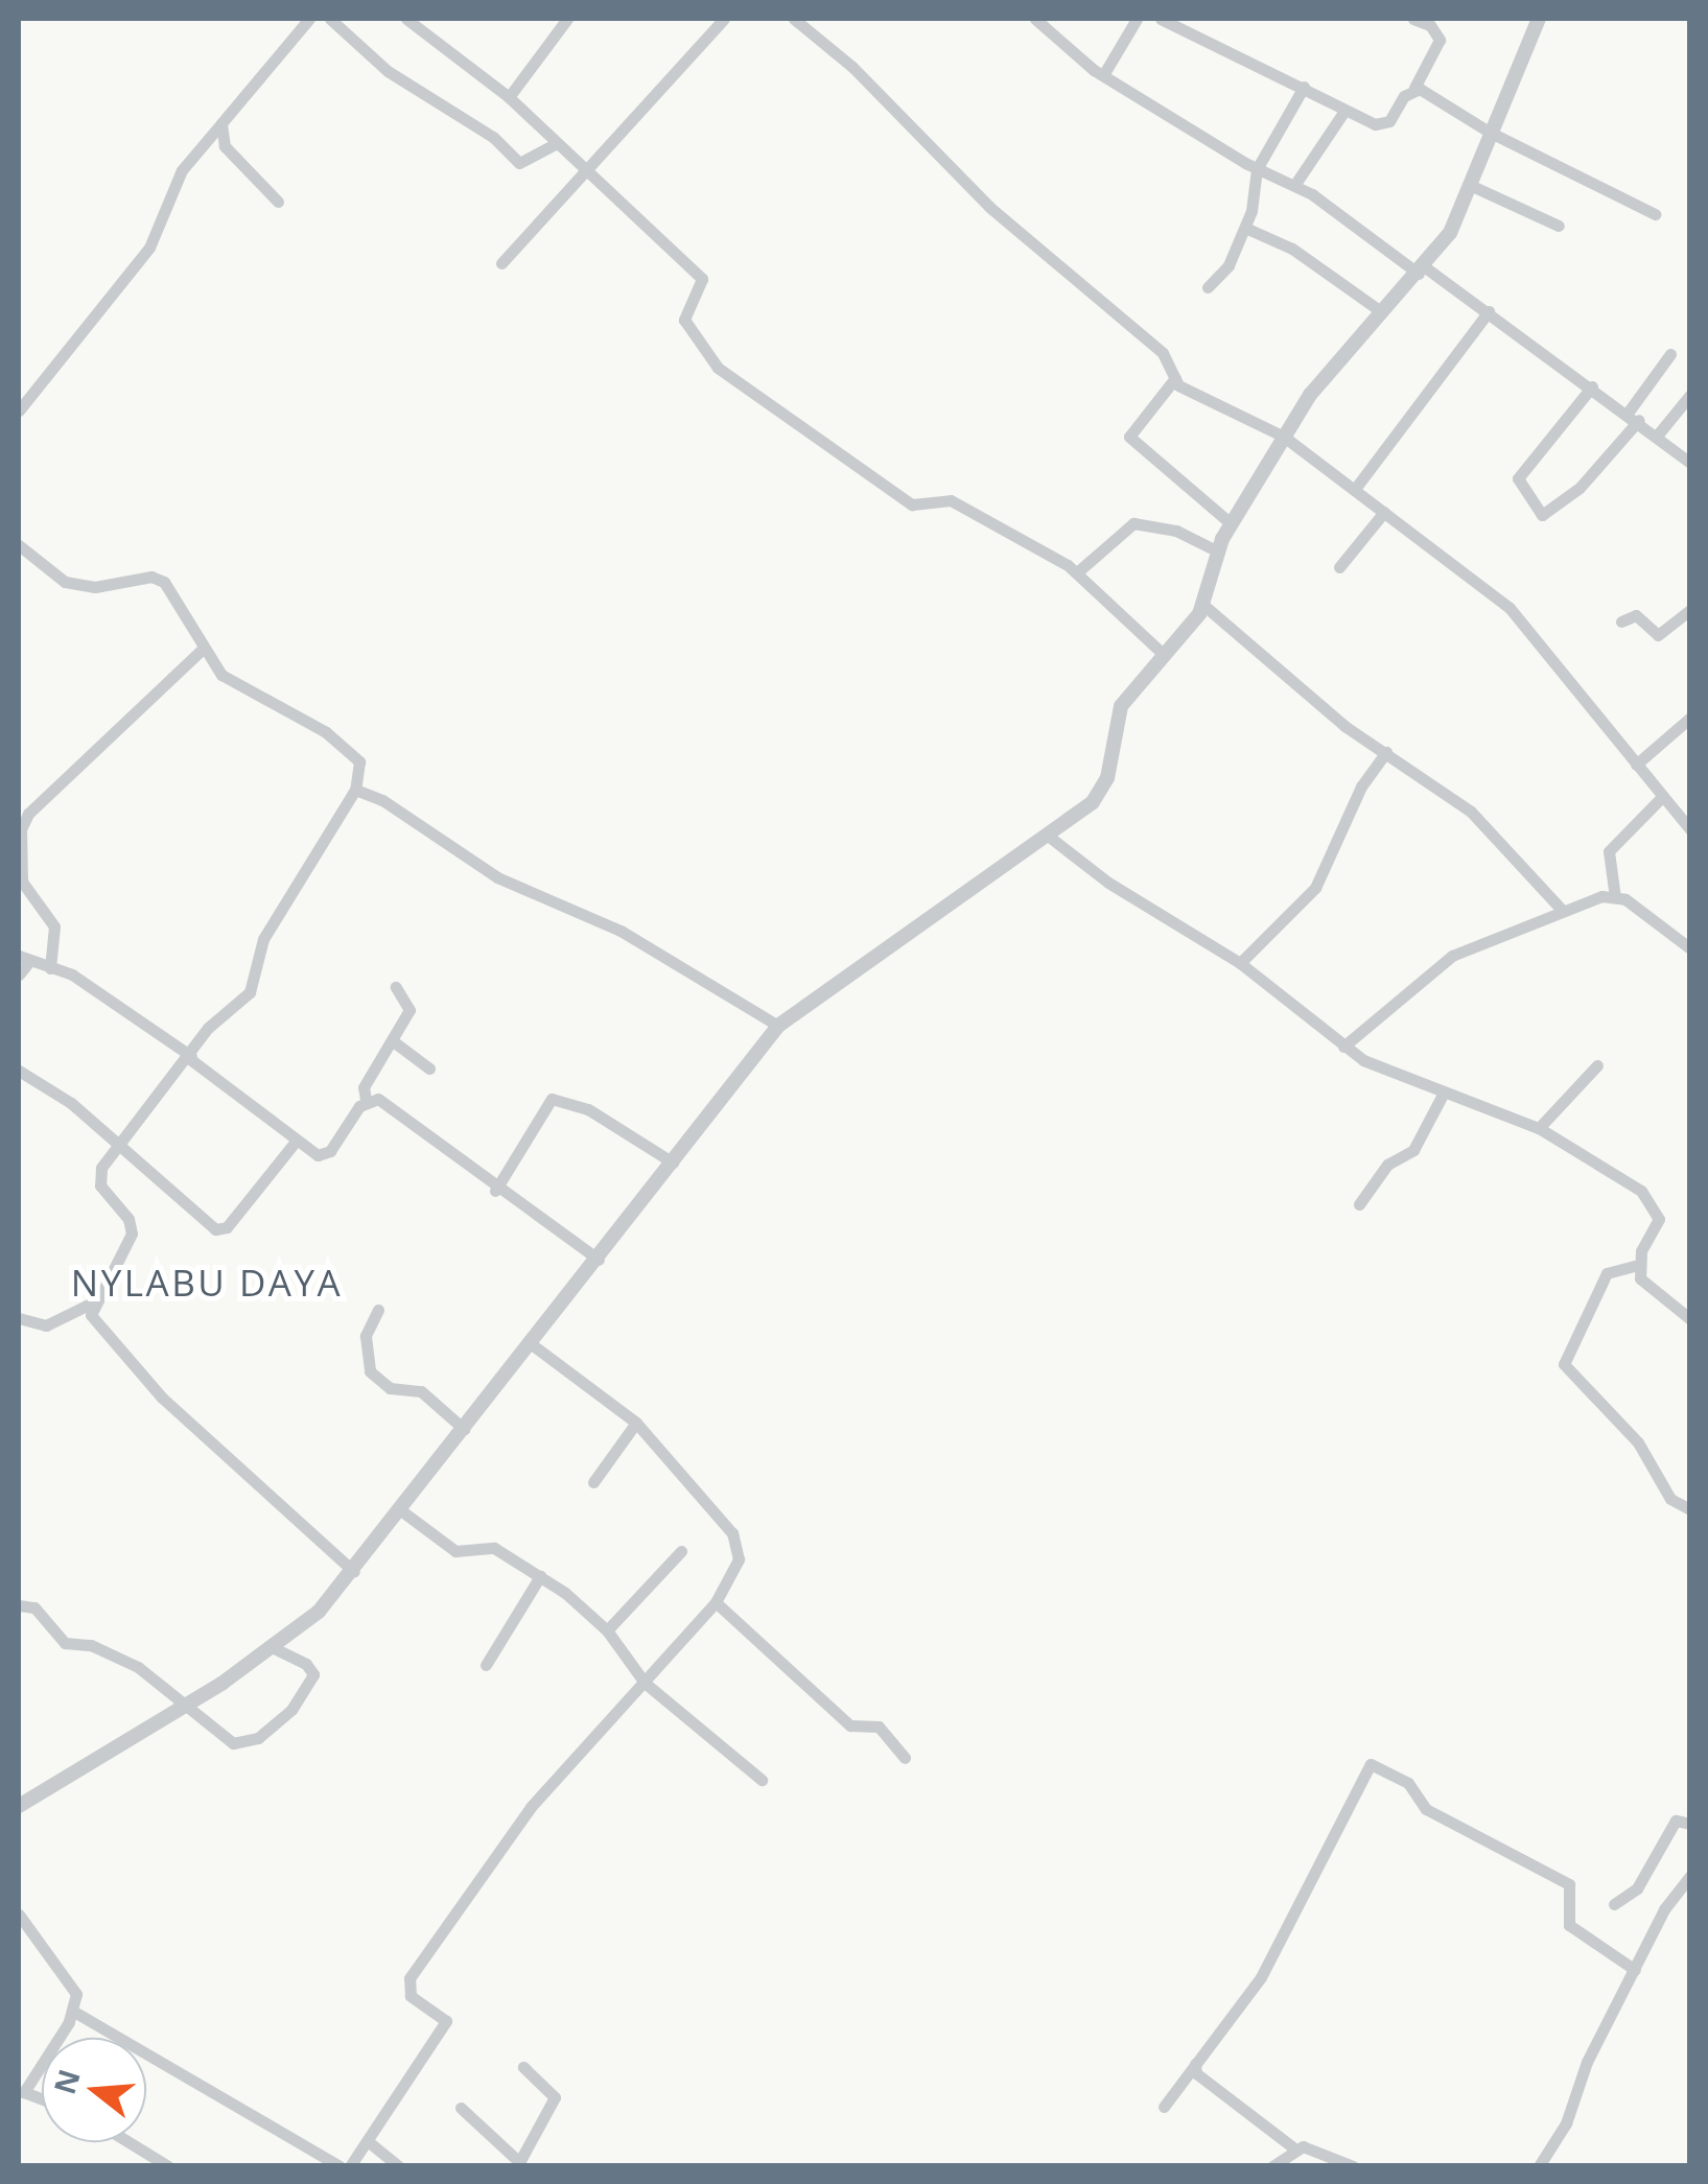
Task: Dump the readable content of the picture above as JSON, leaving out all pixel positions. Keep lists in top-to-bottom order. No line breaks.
{"districts":["NYLABU DAYA"],"north":"left"}
